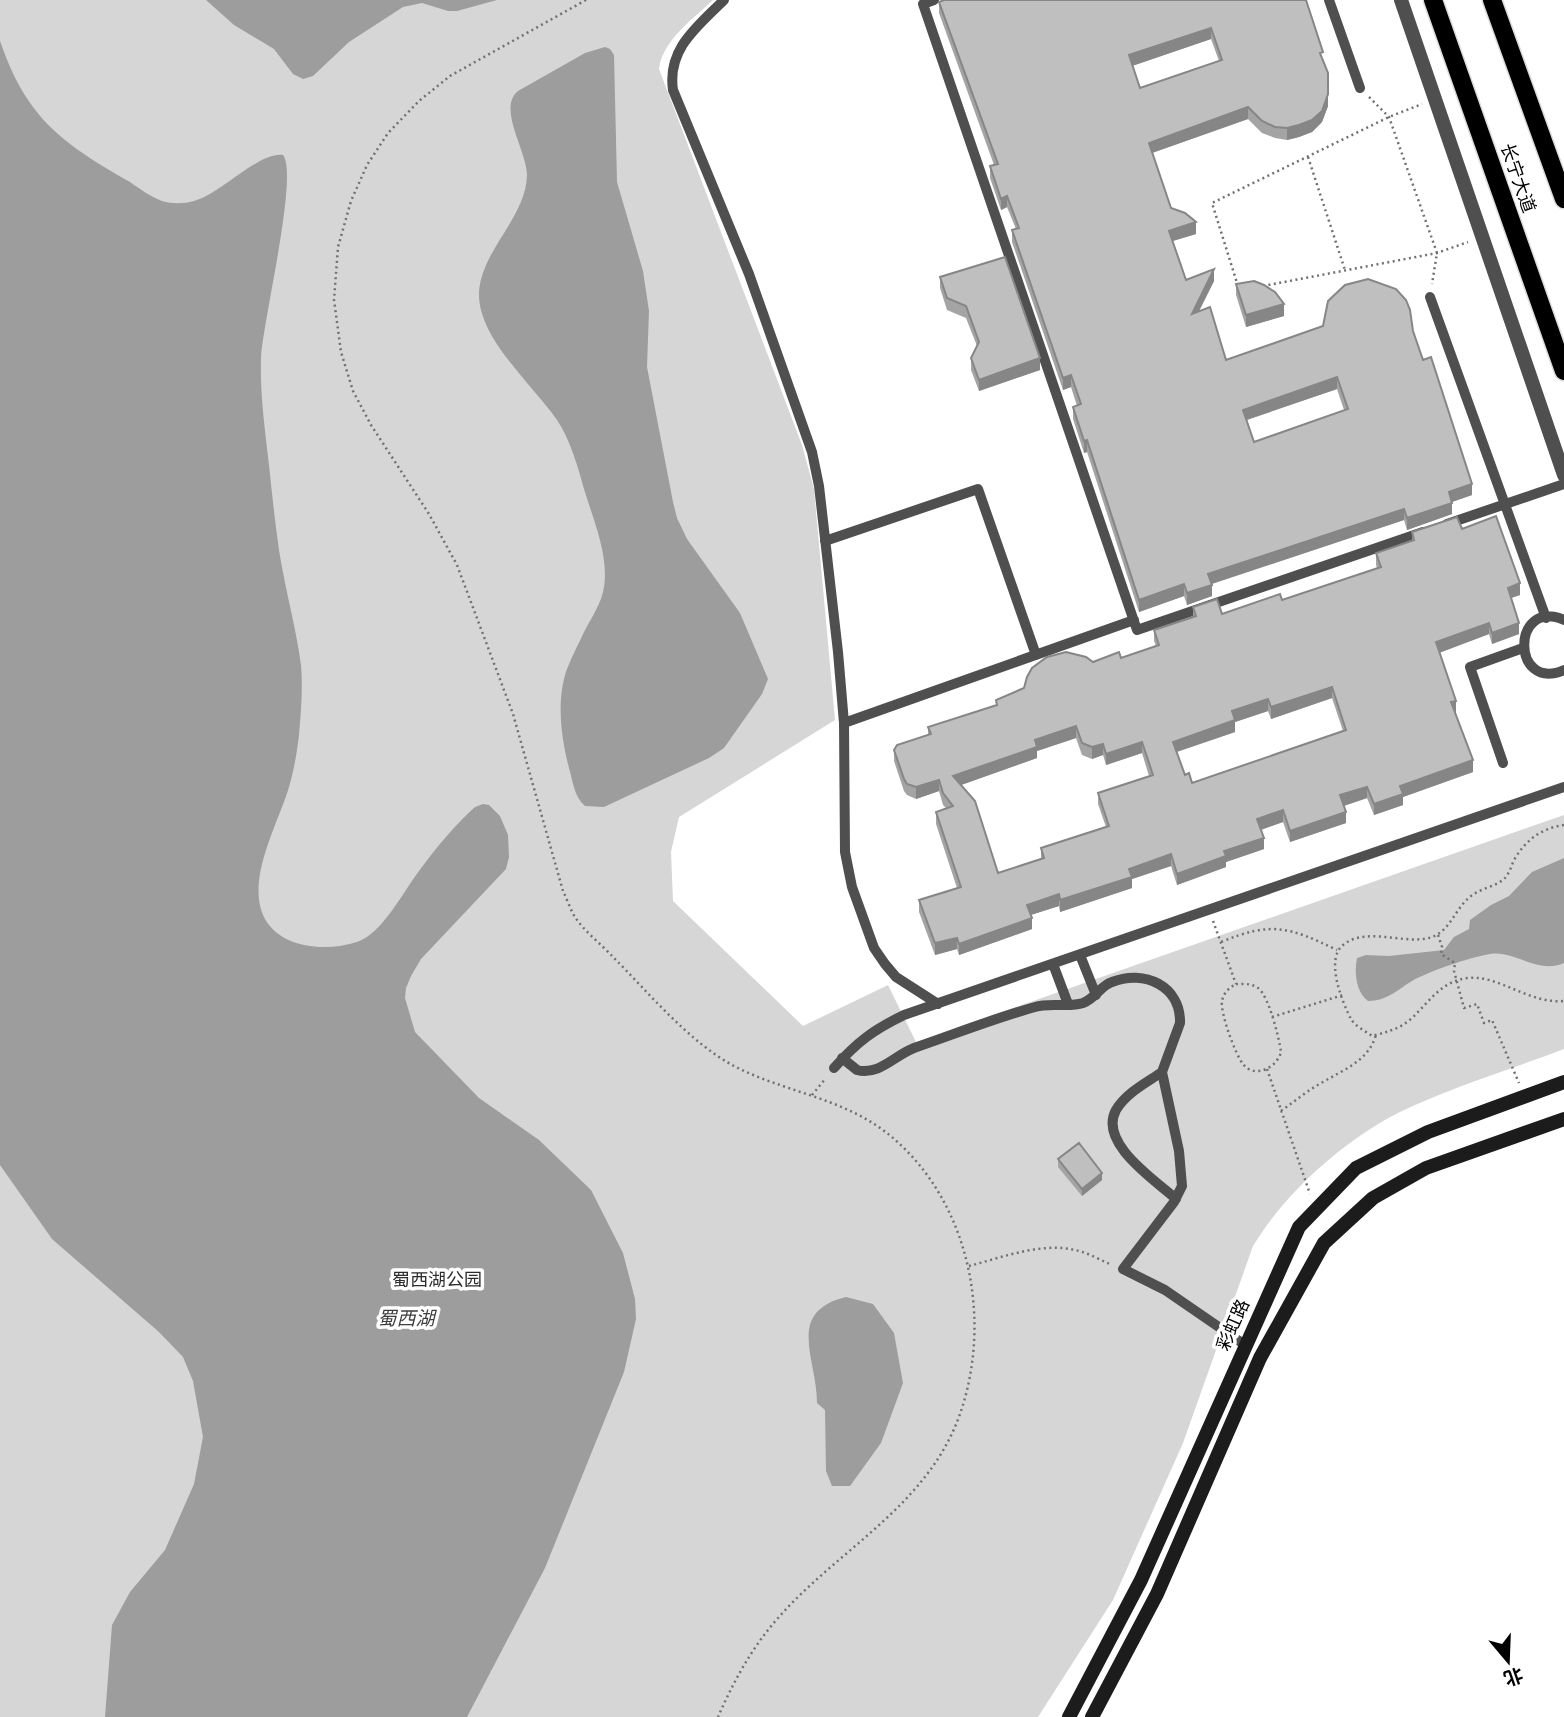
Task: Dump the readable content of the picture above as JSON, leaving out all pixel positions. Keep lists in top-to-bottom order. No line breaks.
{"streets":{"main road":["长宁大道","彩虹路"]},"water":["蜀西湖"],"parks":["蜀西湖公园"],"north":"bottom"}
